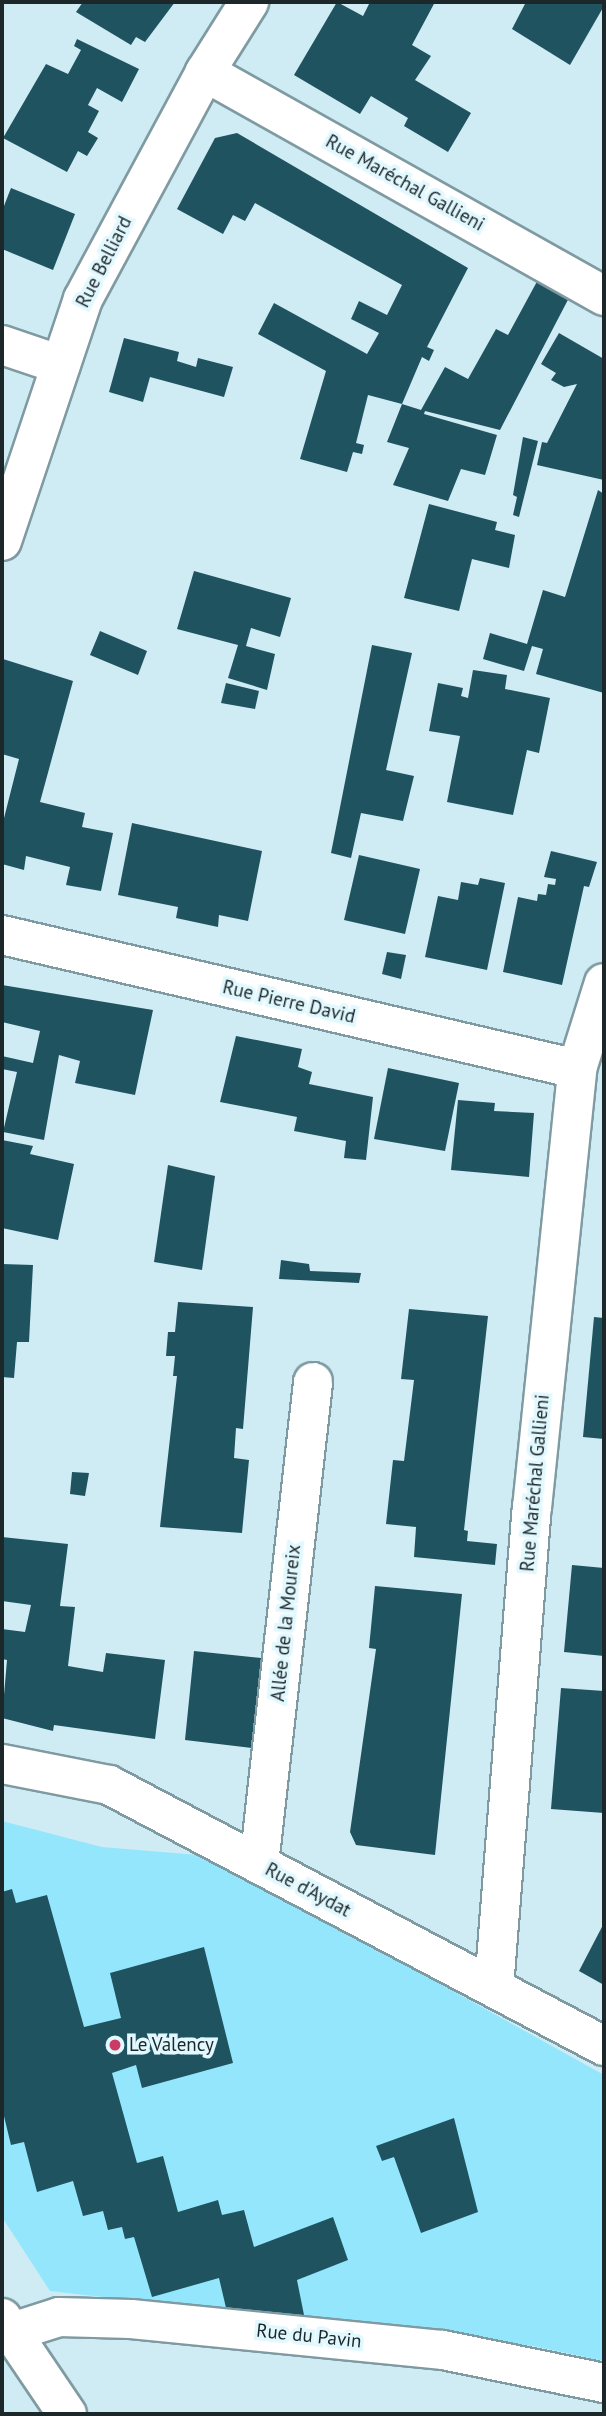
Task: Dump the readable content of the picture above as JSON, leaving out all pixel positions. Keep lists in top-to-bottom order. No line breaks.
{"streets":{"street":["Rue Maréchal Gallieni","Rue Belliard","Rue Pierre David","Allée de la Moureix","Rue d'Aydat","Rue du Pavin"]},"crossings":[["Rue Maréchal Gallieni","Rue Belliard"],["Rue Maréchal Gallieni","Rue Pierre David"],["Rue Maréchal Gallieni","Rue d'Aydat"],["Allée de la Moureix","Rue d'Aydat"]],"places":["Le Valency"]}
